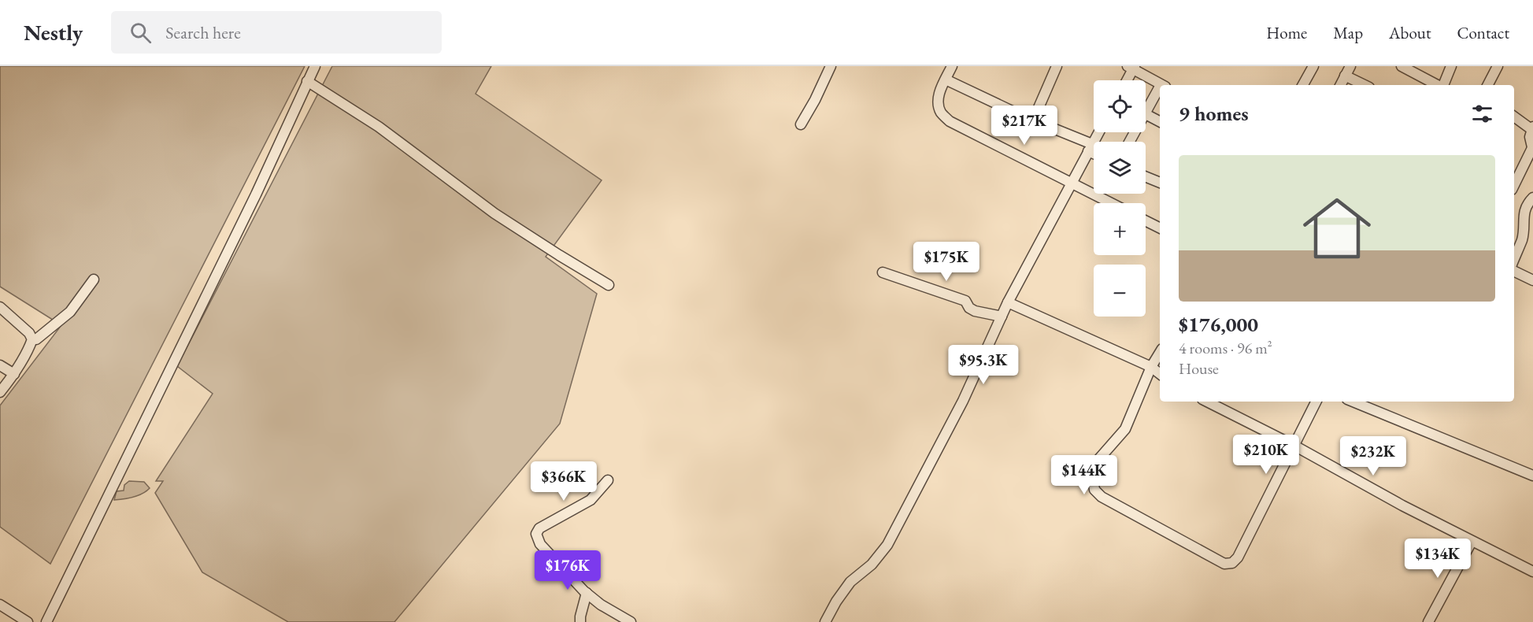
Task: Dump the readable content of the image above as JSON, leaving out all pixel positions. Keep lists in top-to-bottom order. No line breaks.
{"page":{"header":"Nestly","search":"Search here","nav":["Home","Map","About","Contact"],"map_buttons":["+","−"],"heading":"9 homes","price":["$217K","$175K","$95.3K","$210K","$232K","$144K","$366K","$134K","$176K"],"list":[{"name":"$176,000","note":"4 rooms · 96 m² · House"}]}}
